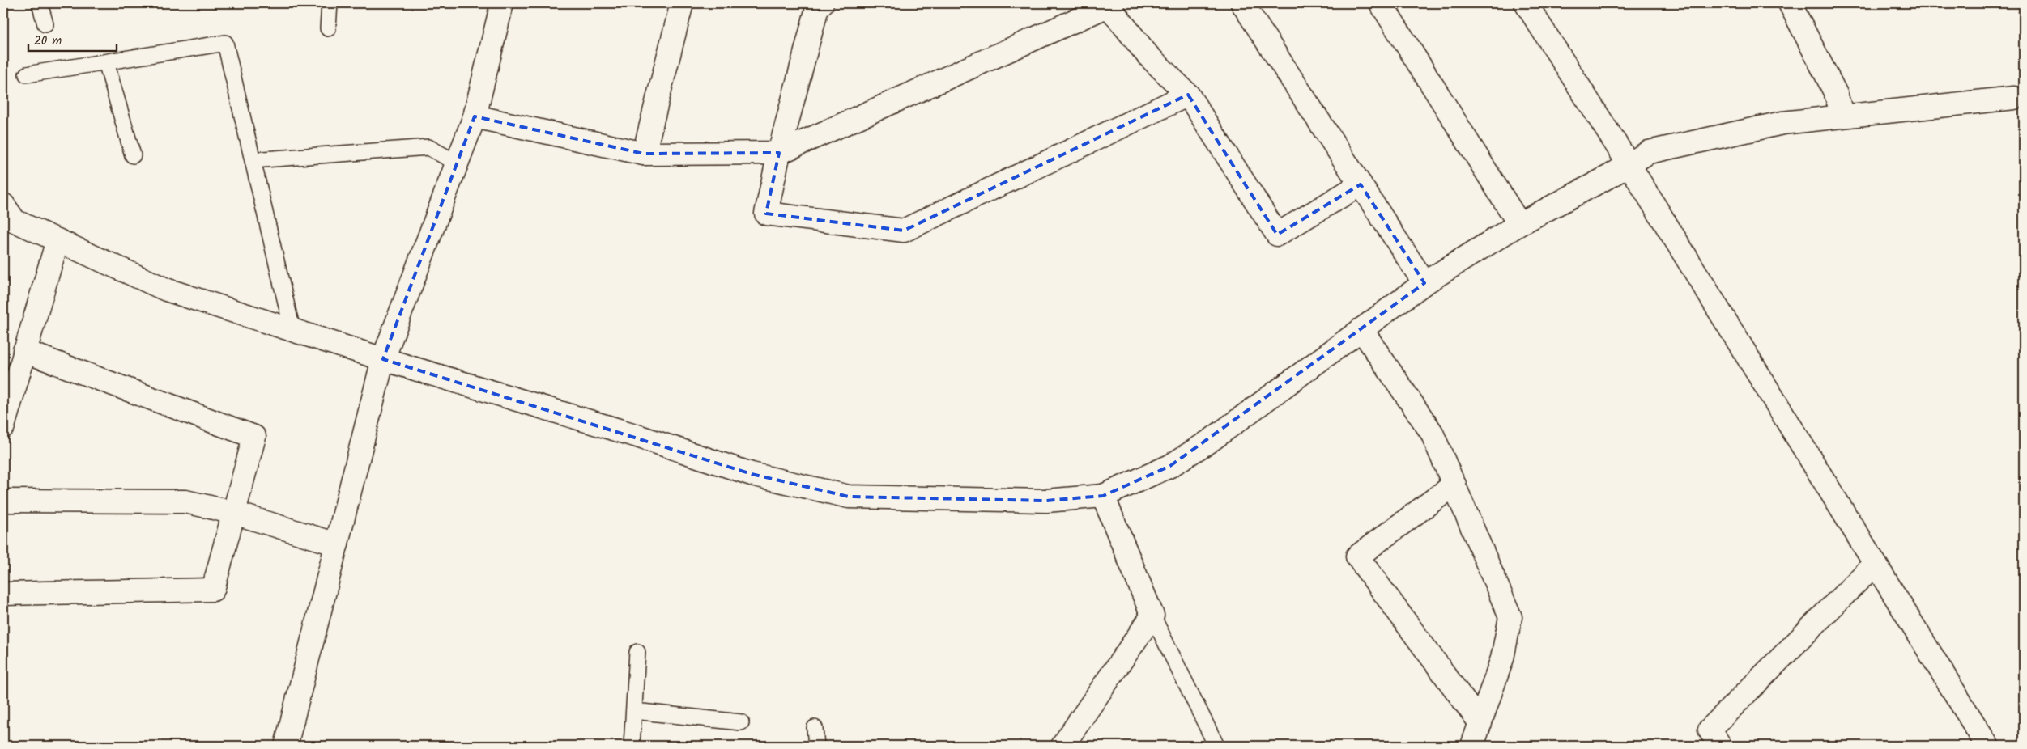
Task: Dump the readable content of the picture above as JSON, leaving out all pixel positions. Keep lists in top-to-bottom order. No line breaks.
{"scale_bar":"20 m"}
